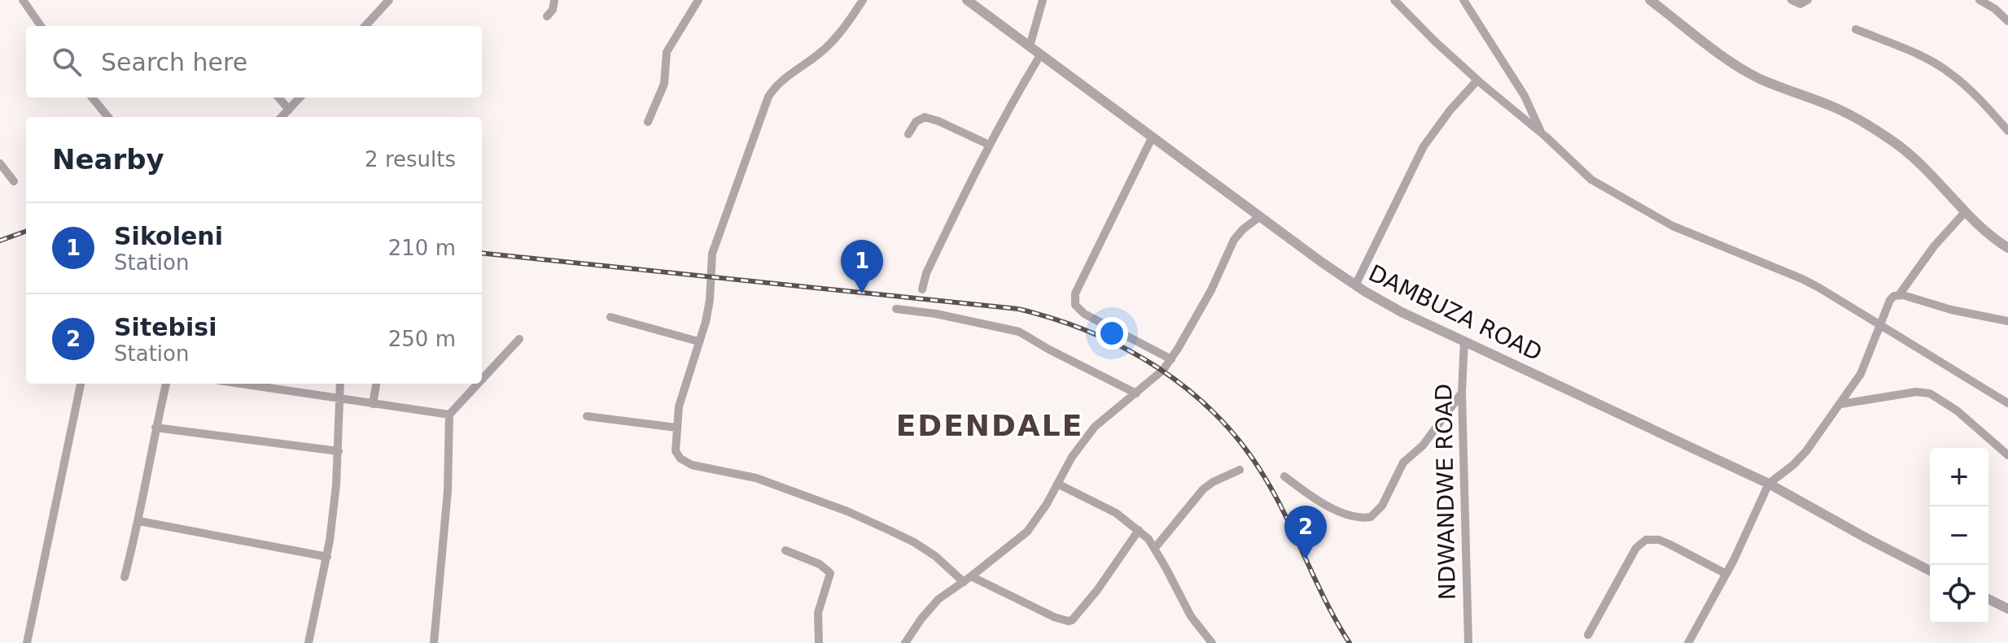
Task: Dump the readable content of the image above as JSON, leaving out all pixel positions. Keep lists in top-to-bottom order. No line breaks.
{"streets":{"street":["DAMBUZA ROAD","NDWANDWE ROAD"]},"crossings":[["DAMBUZA ROAD","NDWANDWE ROAD"]],"districts":["EDENDALE"],"page":{"search":"Search here","heading":["Nearby","2 results"],"list":[{"mark":"1","name":"Sikoleni","note":"Station","value":"210 m"},{"mark":"2","name":"Sitebisi","note":"Station","value":"250 m"}],"pins":["1","2"],"map_buttons":["+","−"]}}
